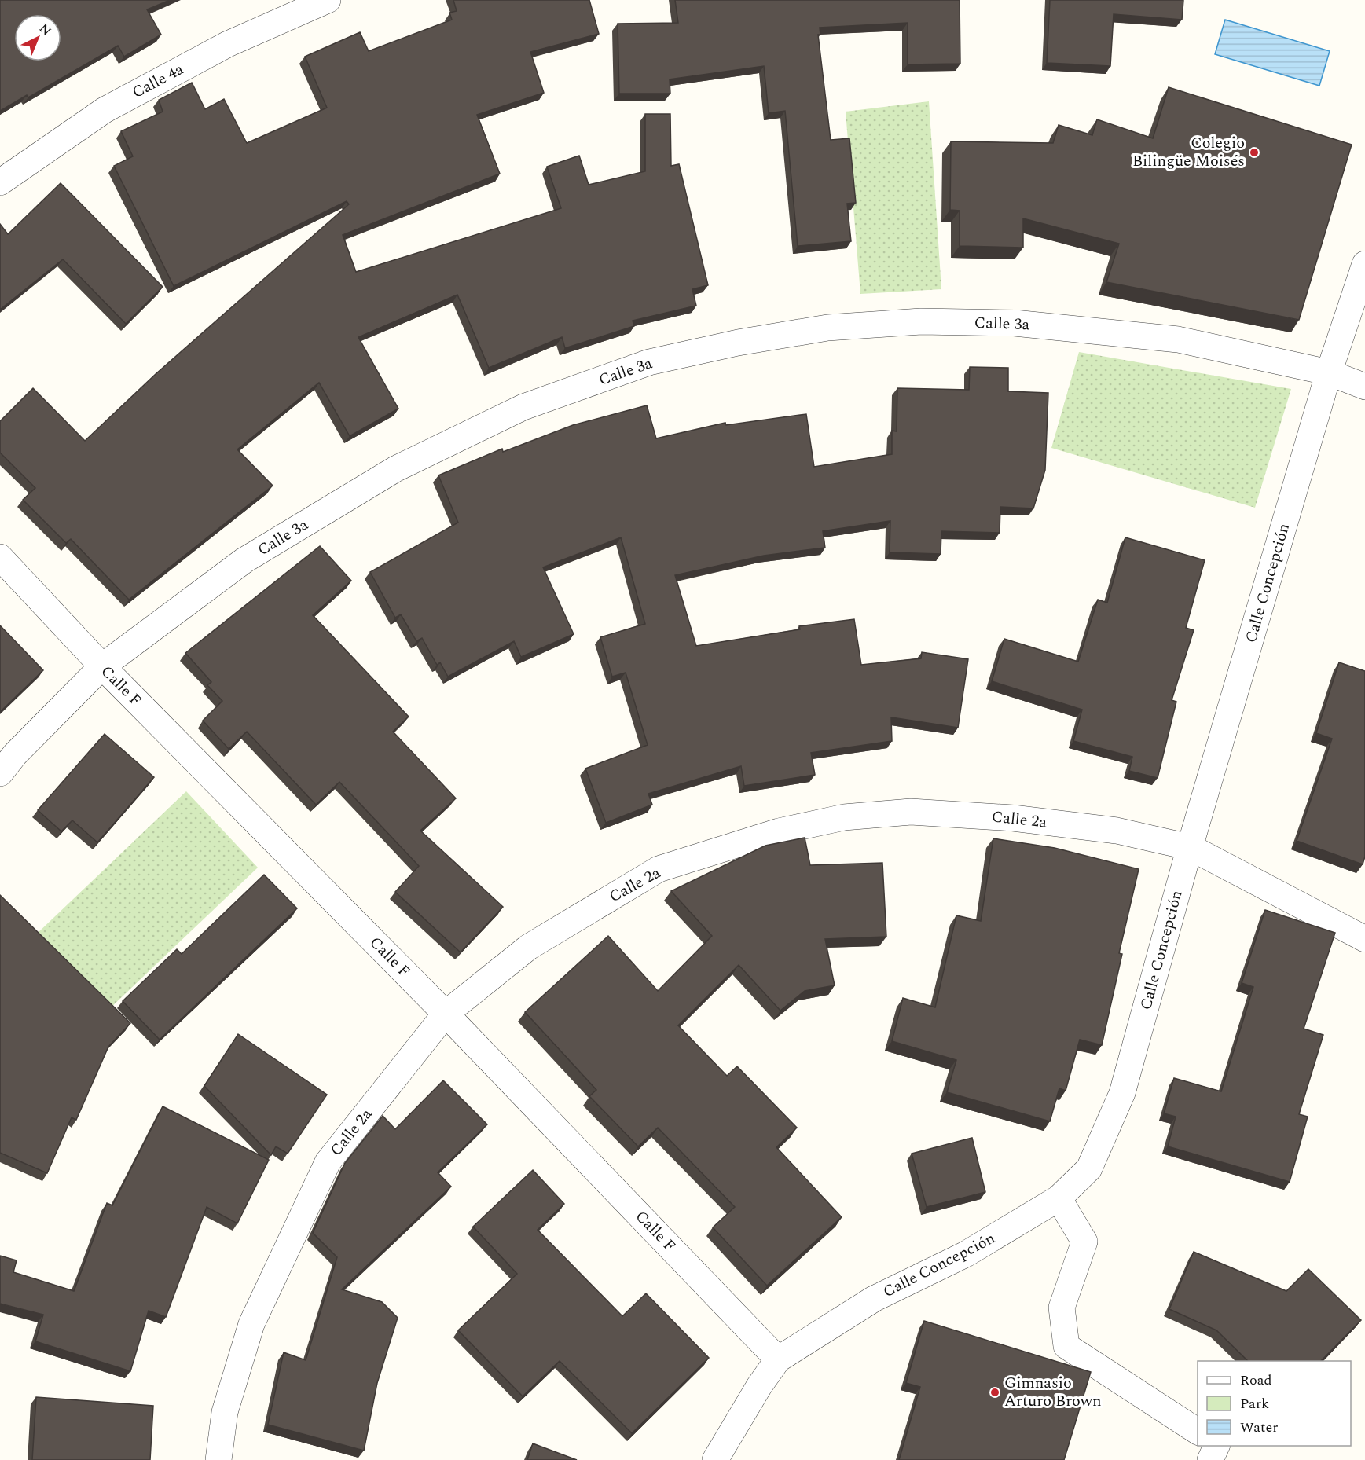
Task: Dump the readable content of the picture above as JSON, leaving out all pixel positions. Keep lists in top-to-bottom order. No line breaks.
{"streets":{"street":["Calle 4a","Calle 3a","Calle Concepción","Calle F","Calle 2a"]},"crossings":[["Calle 3a","Calle Concepción"],["Calle 3a","Calle F"],["Calle Concepción","Calle F"],["Calle Concepción","Calle 2a"],["Calle F","Calle 2a"]],"places":["Colegio Bilingüe Moisés","Gimnasio Arturo Brown"],"legend":["Road","Park","Water"],"north":"top right"}
